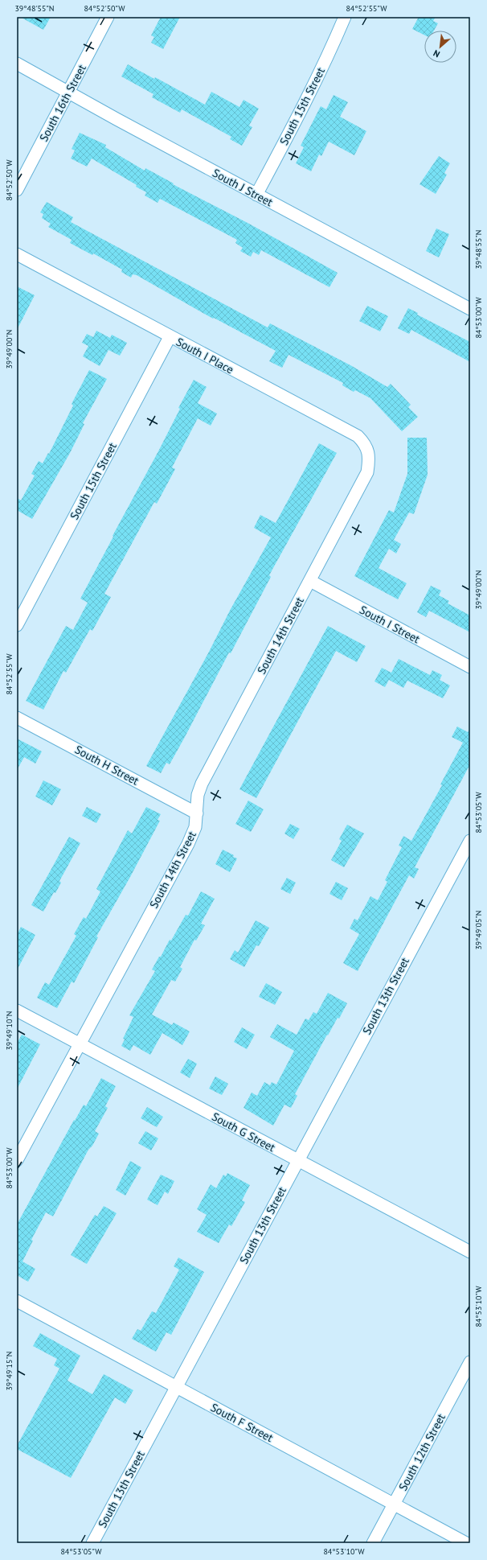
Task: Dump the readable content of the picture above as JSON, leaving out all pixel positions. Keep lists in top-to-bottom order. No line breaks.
{"streets":{"street":["South 16th Street","South 15th Street","South J Street","South I Place","South I Street","South 14th Street","South H Street","South 13th Street","South G Street","South F Street","South 12th Street"]},"crossings":[["South 16th Street","South J Street"],["South 15th Street","South J Street"],["South 15th Street","South I Place"],["South I Place","South 14th Street"],["South I Street","South 14th Street"],["South 14th Street","South H Street"],["South 14th Street","South G Street"],["South 13th Street","South G Street"],["South 13th Street","South F Street"],["South F Street","South 12th Street"]],"north":"bottom left","coordinates":["39°48'55\"N","84°52'50\"W","84°52'55\"W","84°53'00\"W","39°49'00\"N","84°53'05\"W","39°49'05\"N","39°49'10\"N","84°53'10\"W","39°49'15\"N"]}
